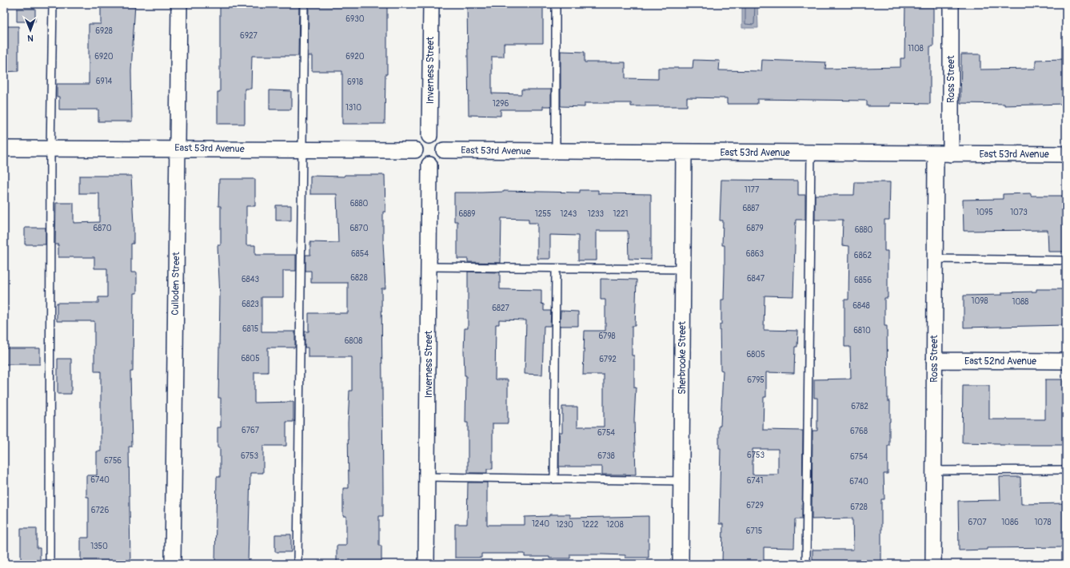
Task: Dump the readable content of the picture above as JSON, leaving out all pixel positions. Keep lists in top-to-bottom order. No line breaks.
{"streets":{"street":["Inverness Street","Ross Street","East 53rd Avenue","Culloden Street","Sherbrooke Street","East 52nd Avenue"]},"crossings":[["Inverness Street","East 53rd Avenue"],["Ross Street","East 53rd Avenue"],["Ross Street","East 52nd Avenue"],["East 53rd Avenue","Culloden Street"],["East 53rd Avenue","Sherbrooke Street"]],"house_numbers":["6930","6928","6927","1108","6920","6920","6914","6918","1296","1310","1177","6880","6887","1095","1073","6889","1255","1243","1233","1221","6870","6870","6879","6880","6854","6863","6862","6828","6847","6843","6856","1098","1088","6823","6848","6827","6815","6810","6798","6808","6805","6805","6792","6795","6782","6767","6768","6754","6753","6753","6738","6754","6756","6740","6741","6740","6729","6728","6726","6707","1086","1078","1240","1230","1222","1208","6715","1350"],"north":"bottom"}
